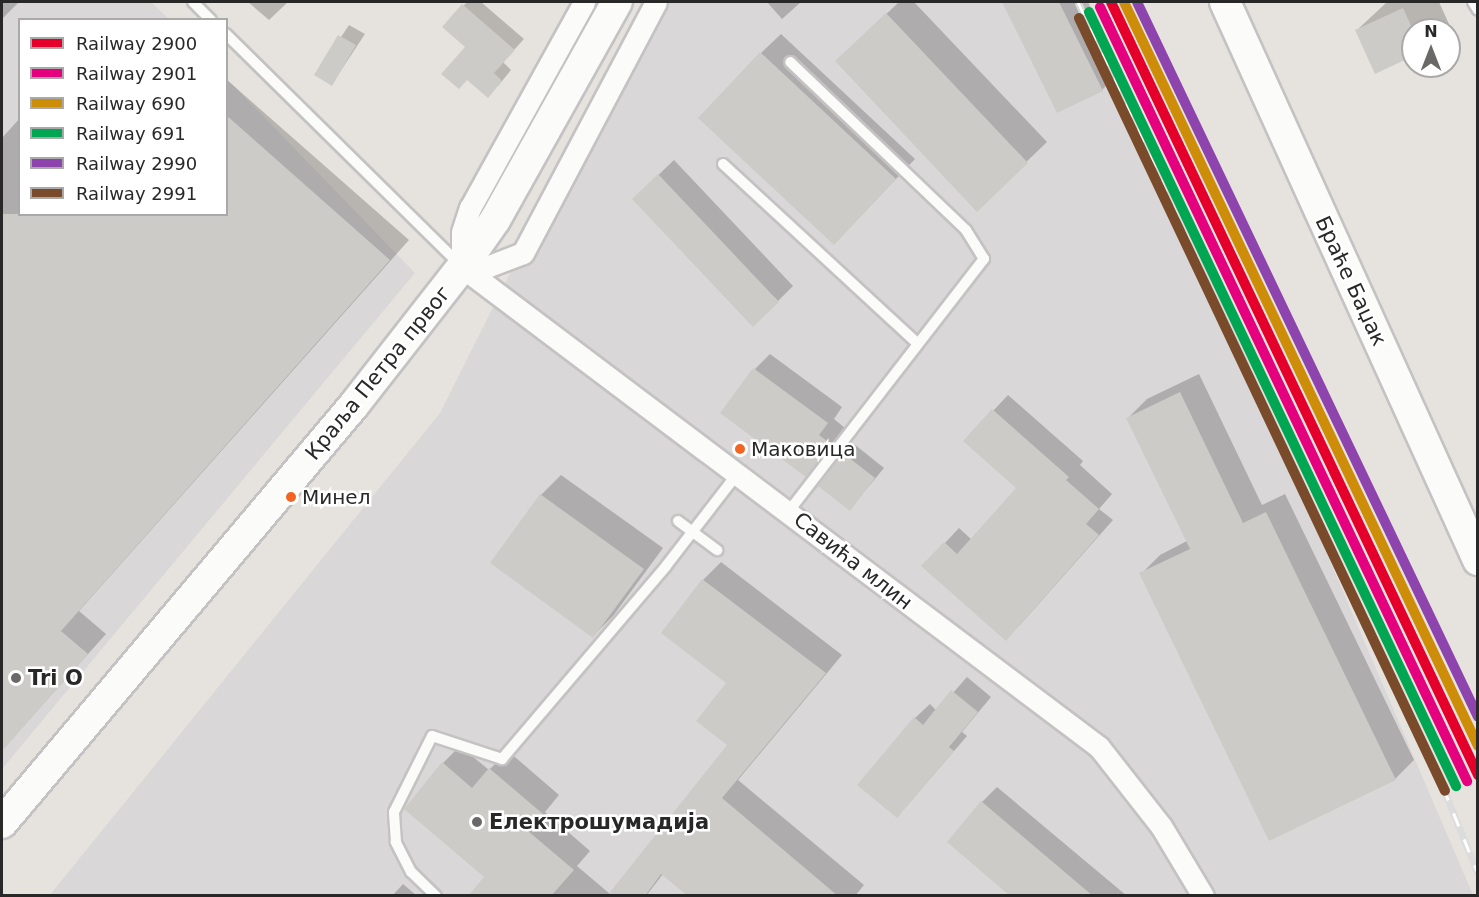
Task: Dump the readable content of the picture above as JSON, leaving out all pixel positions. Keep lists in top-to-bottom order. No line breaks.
{"streets":{"main road":["Браће Баџак","Краља Петра првог"],"street":["Савића млин"]},"crossings":[["Краља Петра првог","Савића млин"]],"places":["Маковица","Минел","Tri O","Електрошумадија"],"lines":["rail line 2900","rail line 690","rail line 2990","rail line 2901","rail line 691","rail line 2991"],"legend":["Railway 2900","Railway 2901","Railway 690","Railway 691","Railway 2990","Railway 2991"],"north":"top"}
